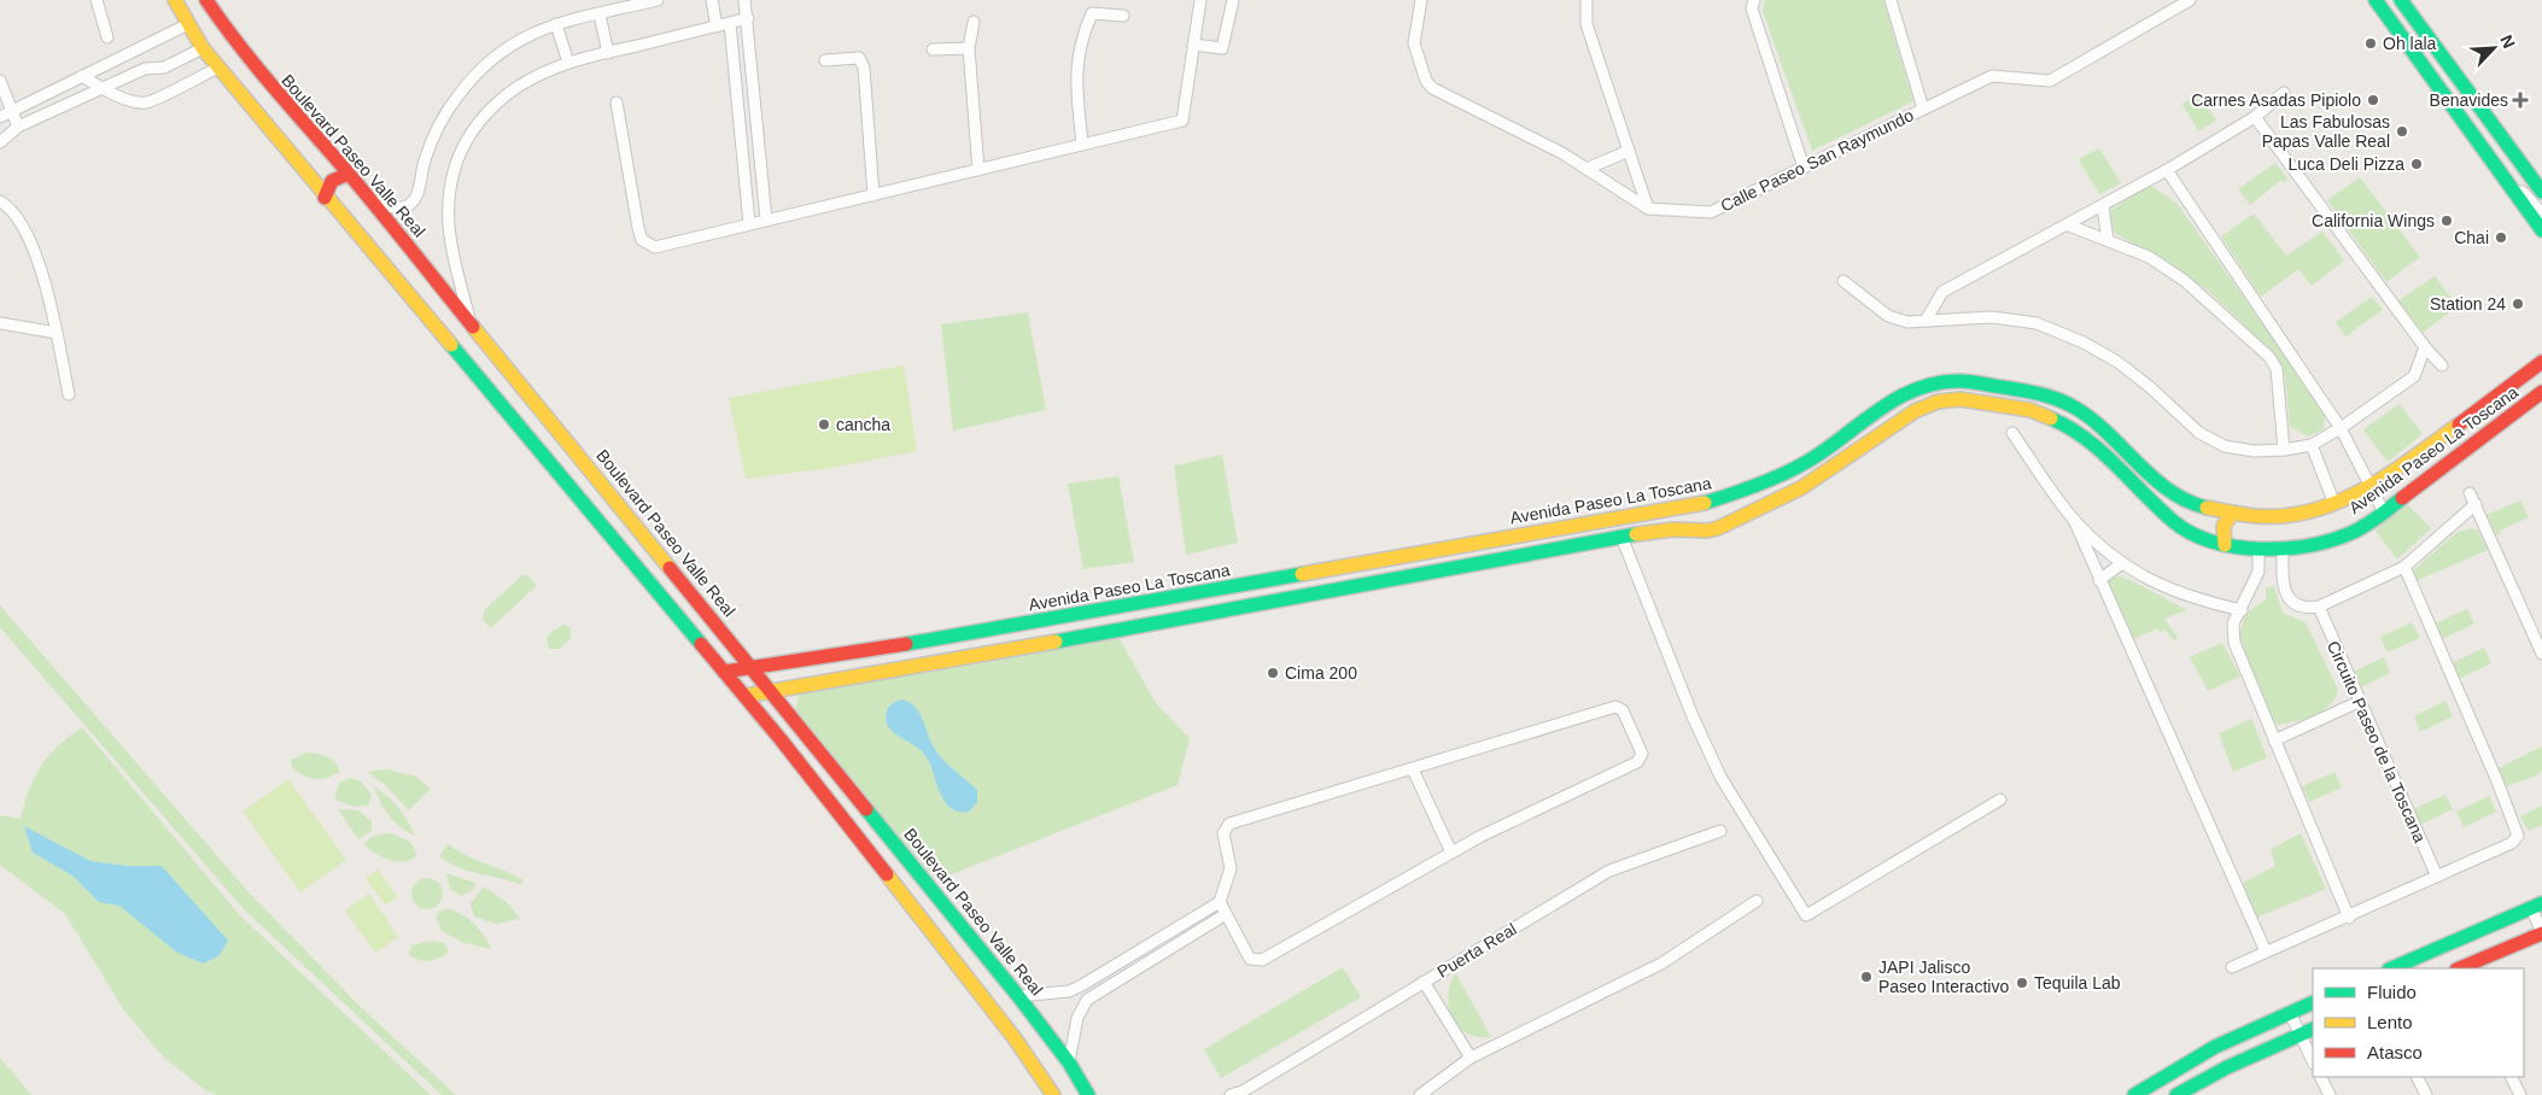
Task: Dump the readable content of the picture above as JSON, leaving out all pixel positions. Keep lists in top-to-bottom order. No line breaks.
{"streets":{"street":["Boulevard Paseo Valle Real","Calle Paseo San Raymundo","Avenida Paseo La Toscana","Circuito Paseo de la Toscana","Puerta Real"]},"crossings":[["Boulevard Paseo Valle Real","Avenida Paseo La Toscana"]],"places":{"other":["Oh lala","Carnes Asadas Pipiolo","Las Fabulosas Papas Valle Real","Luca Deli Pizza","California Wings","Chai","Station 24","cancha","Cima 200","JAPI Jalisco Paseo Interactivo","Tequila Lab"],"health":["Benavides"]},"legend":["Fluido","Lento","Atasco"],"north":"top right"}
